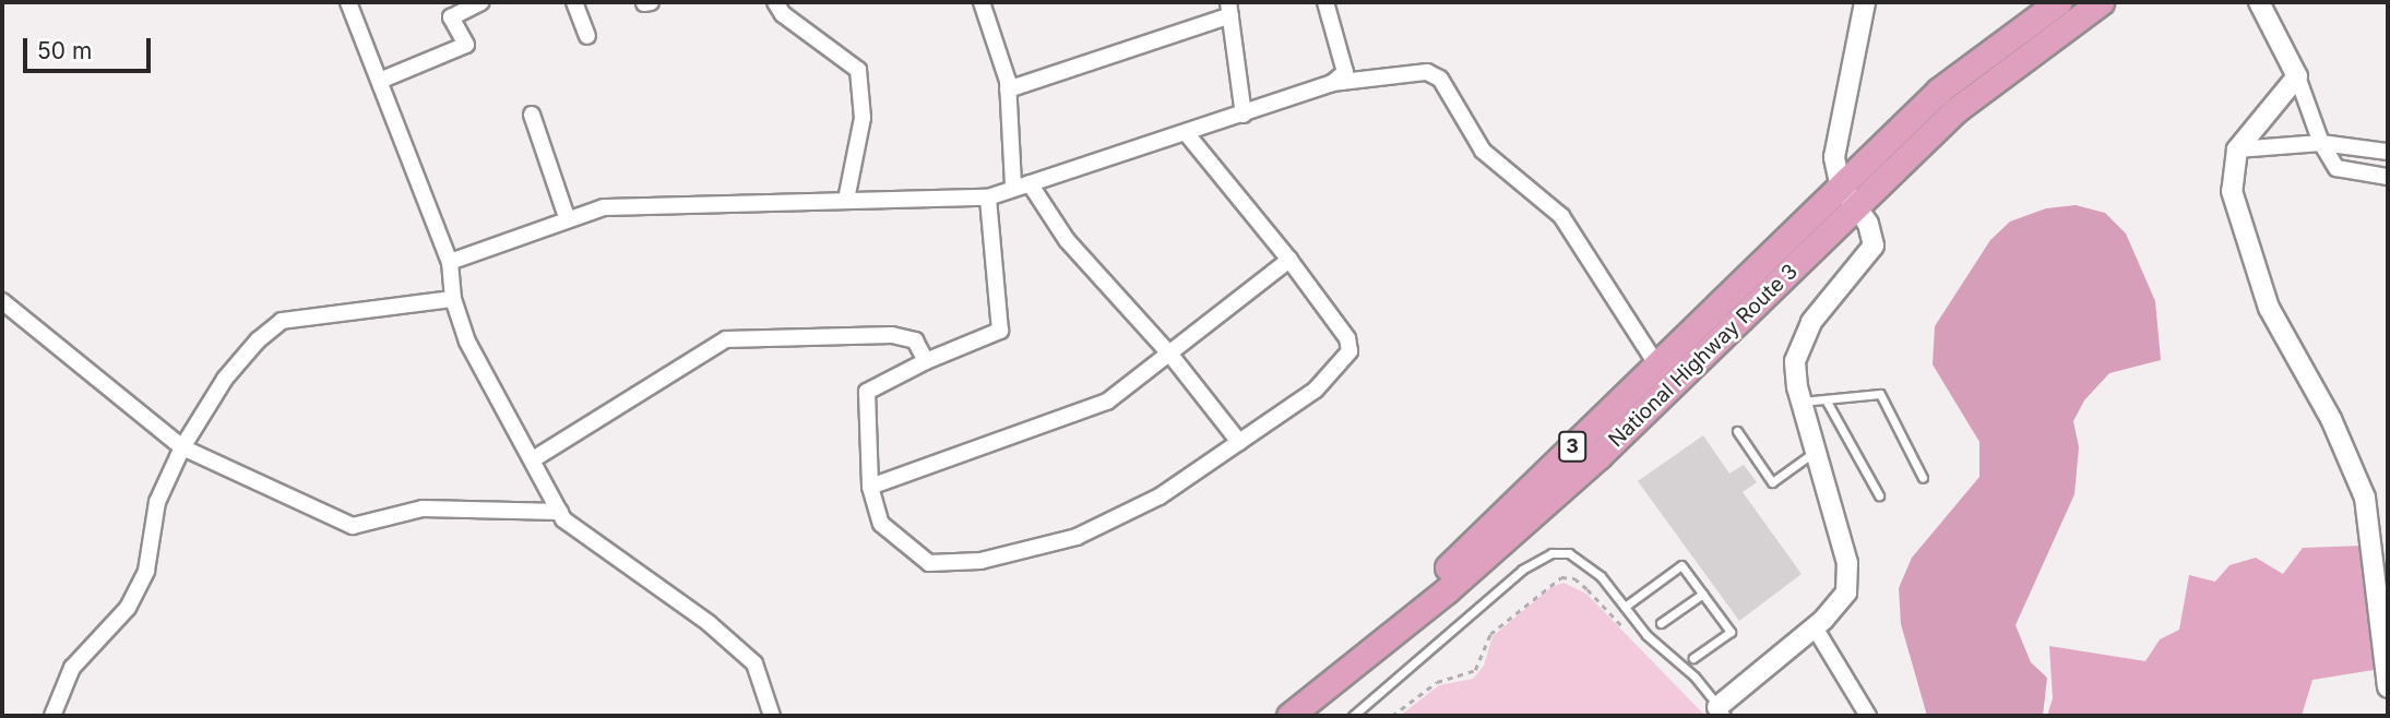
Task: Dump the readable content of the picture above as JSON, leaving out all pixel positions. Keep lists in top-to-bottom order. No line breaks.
{"streets":{"highway":["National Highway Route 3","3"]},"scale_bar":"50 m"}
